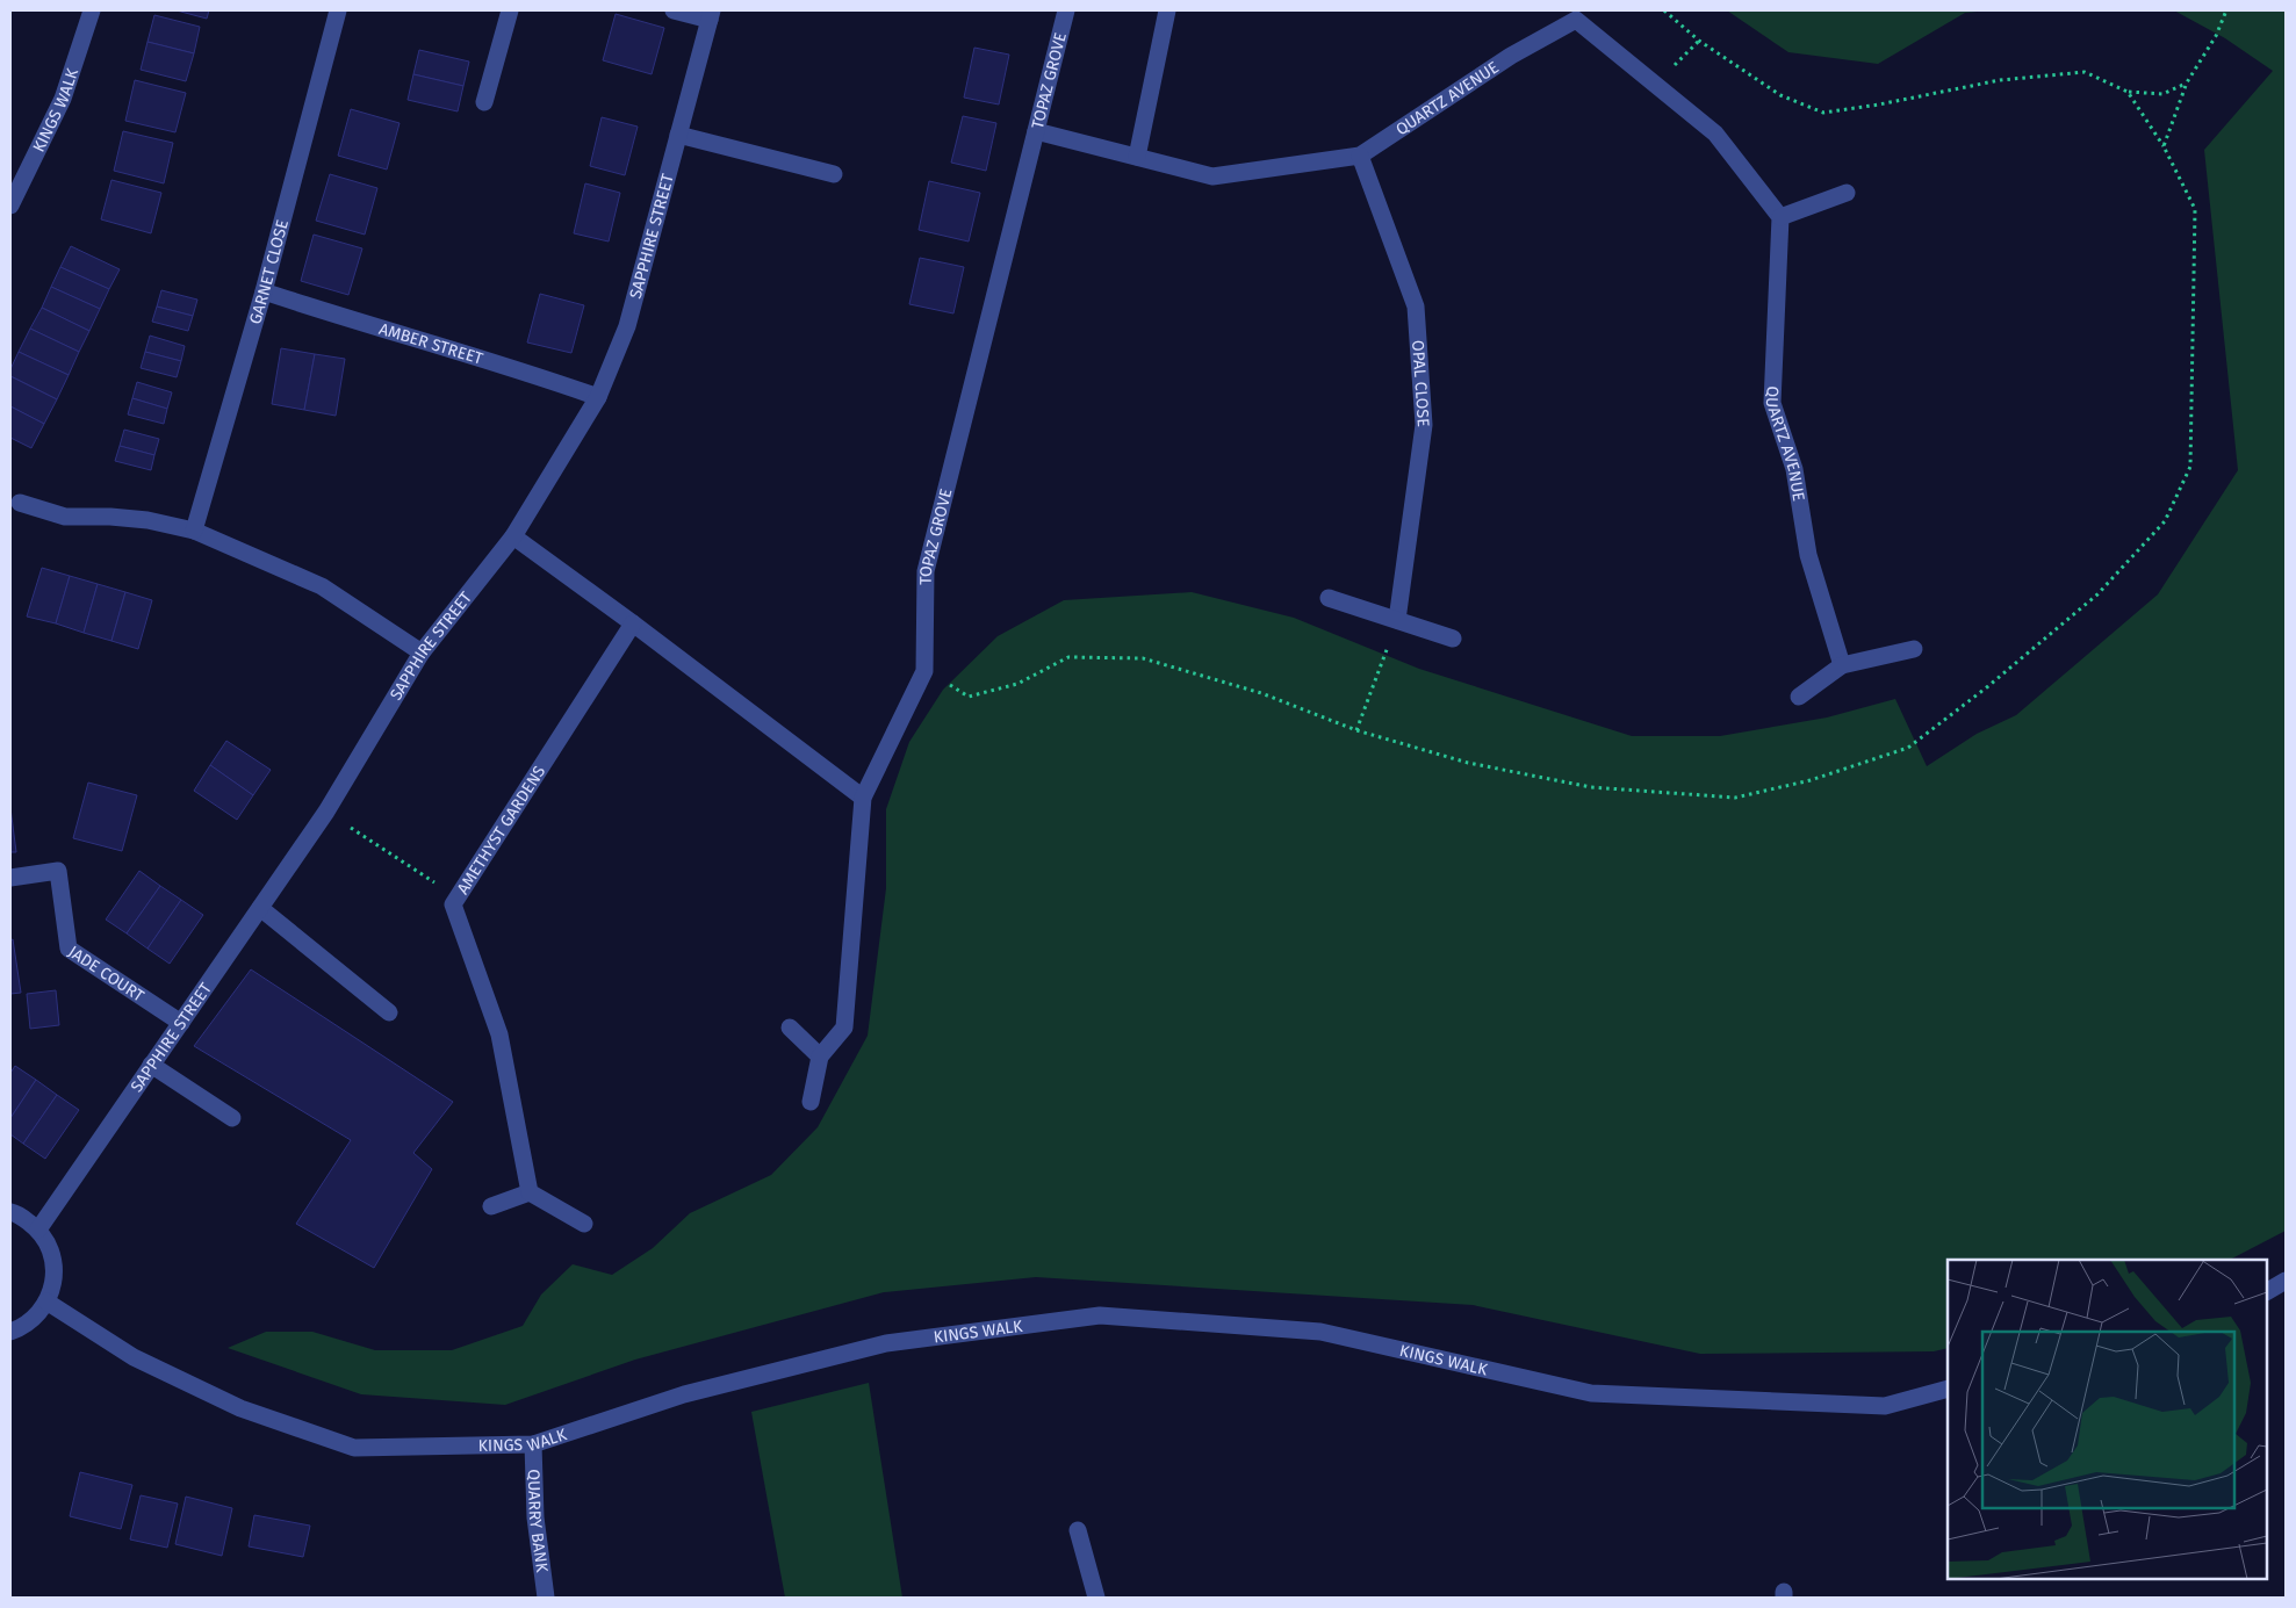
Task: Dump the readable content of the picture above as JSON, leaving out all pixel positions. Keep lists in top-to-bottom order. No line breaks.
{"streets":{"street":["TOPAZ GROVE","QUARTZ AVENUE","KINGS WALK","SAPPHIRE STREET","GARNET CLOSE","AMBER STREET","OPAL CLOSE","AMETHYST GARDENS","JADE COURT","QUARRY BANK"]},"crossings":[["TOPAZ GROVE","QUARTZ AVENUE"],["QUARTZ AVENUE","OPAL CLOSE"],["KINGS WALK","QUARRY BANK"],["SAPPHIRE STREET","AMBER STREET"],["SAPPHIRE STREET","JADE COURT"],["GARNET CLOSE","AMBER STREET"]]}
